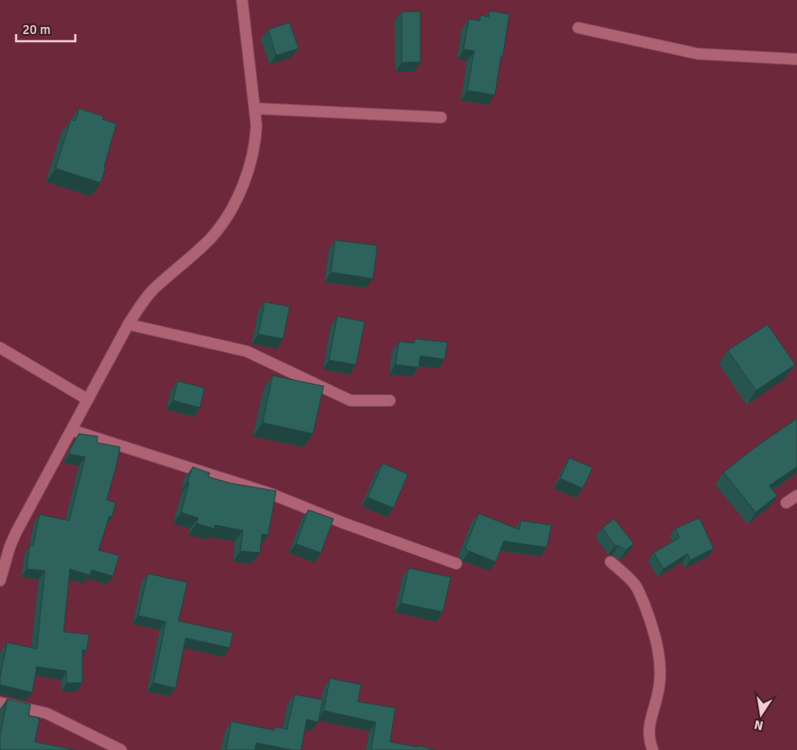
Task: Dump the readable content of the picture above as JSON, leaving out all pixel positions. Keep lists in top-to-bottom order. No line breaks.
{"scale_bar":"20 m","north":"bottom"}
